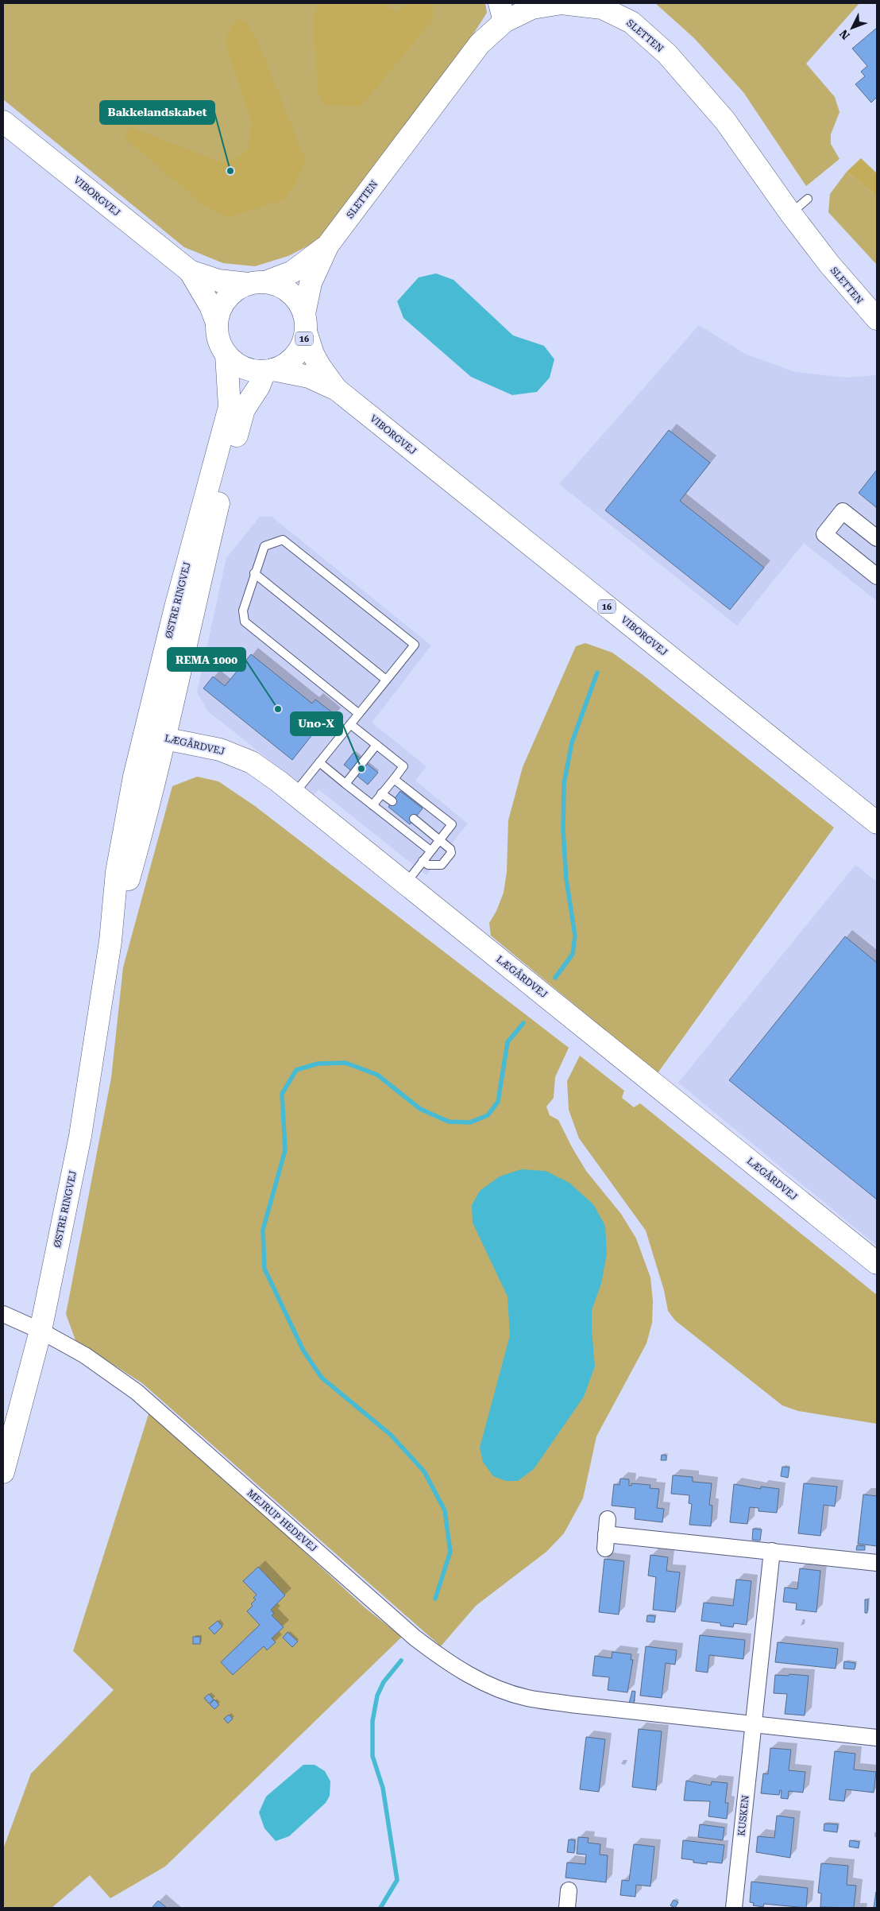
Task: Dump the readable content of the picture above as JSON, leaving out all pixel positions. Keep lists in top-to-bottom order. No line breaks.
{"streets":{"street":["SLETTEN","VIBORGVEJ","16","ØSTRE RINGVEJ","LÆGÅRDVEJ","MEJRUP HEDEVEJ","KUSKEN"]},"crossings":[["SLETTEN","VIBORGVEJ"],["SLETTEN","16"],["SLETTEN","ØSTRE RINGVEJ"],["VIBORGVEJ","16"],["VIBORGVEJ","ØSTRE RINGVEJ"],["16","ØSTRE RINGVEJ"],["ØSTRE RINGVEJ","LÆGÅRDVEJ"],["ØSTRE RINGVEJ","MEJRUP HEDEVEJ"],["MEJRUP HEDEVEJ","KUSKEN"]],"places":["Bakkelandskabet","REMA 1000","Uno-X"],"north":"bottom left"}
